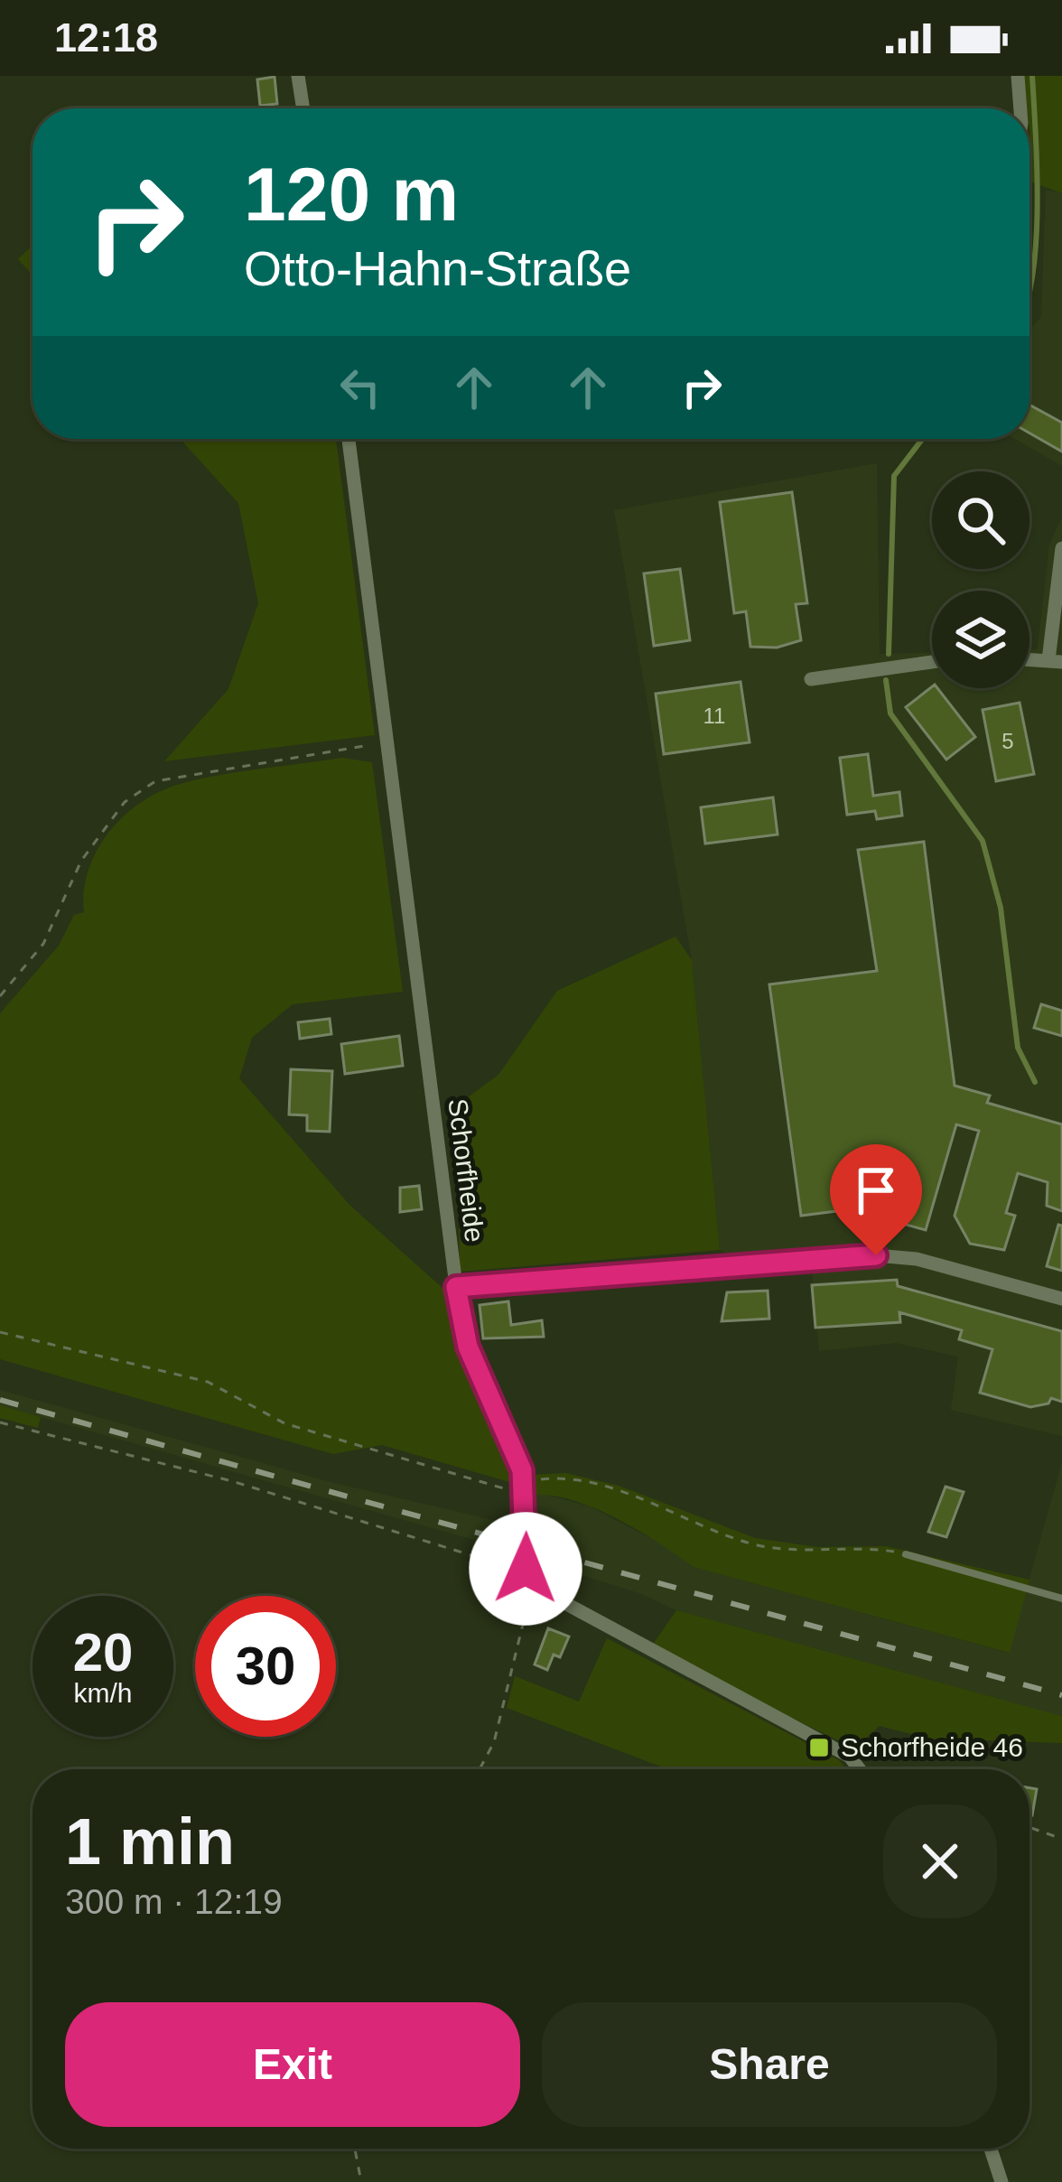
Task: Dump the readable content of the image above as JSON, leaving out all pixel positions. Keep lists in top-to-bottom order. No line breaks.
{"streets":{"street":["Schorfheide"]},"places":{"transit":["Schorfheide 46"]},"house_numbers":["11","5"],"page":{"status":"12:18","turn":["120 m","Otto-Hahn-Straße"],"speed":"20 km/h","limit":"30","heading":["1 min","300 m · 12:19"],"buttons":["Exit","Share"]}}
